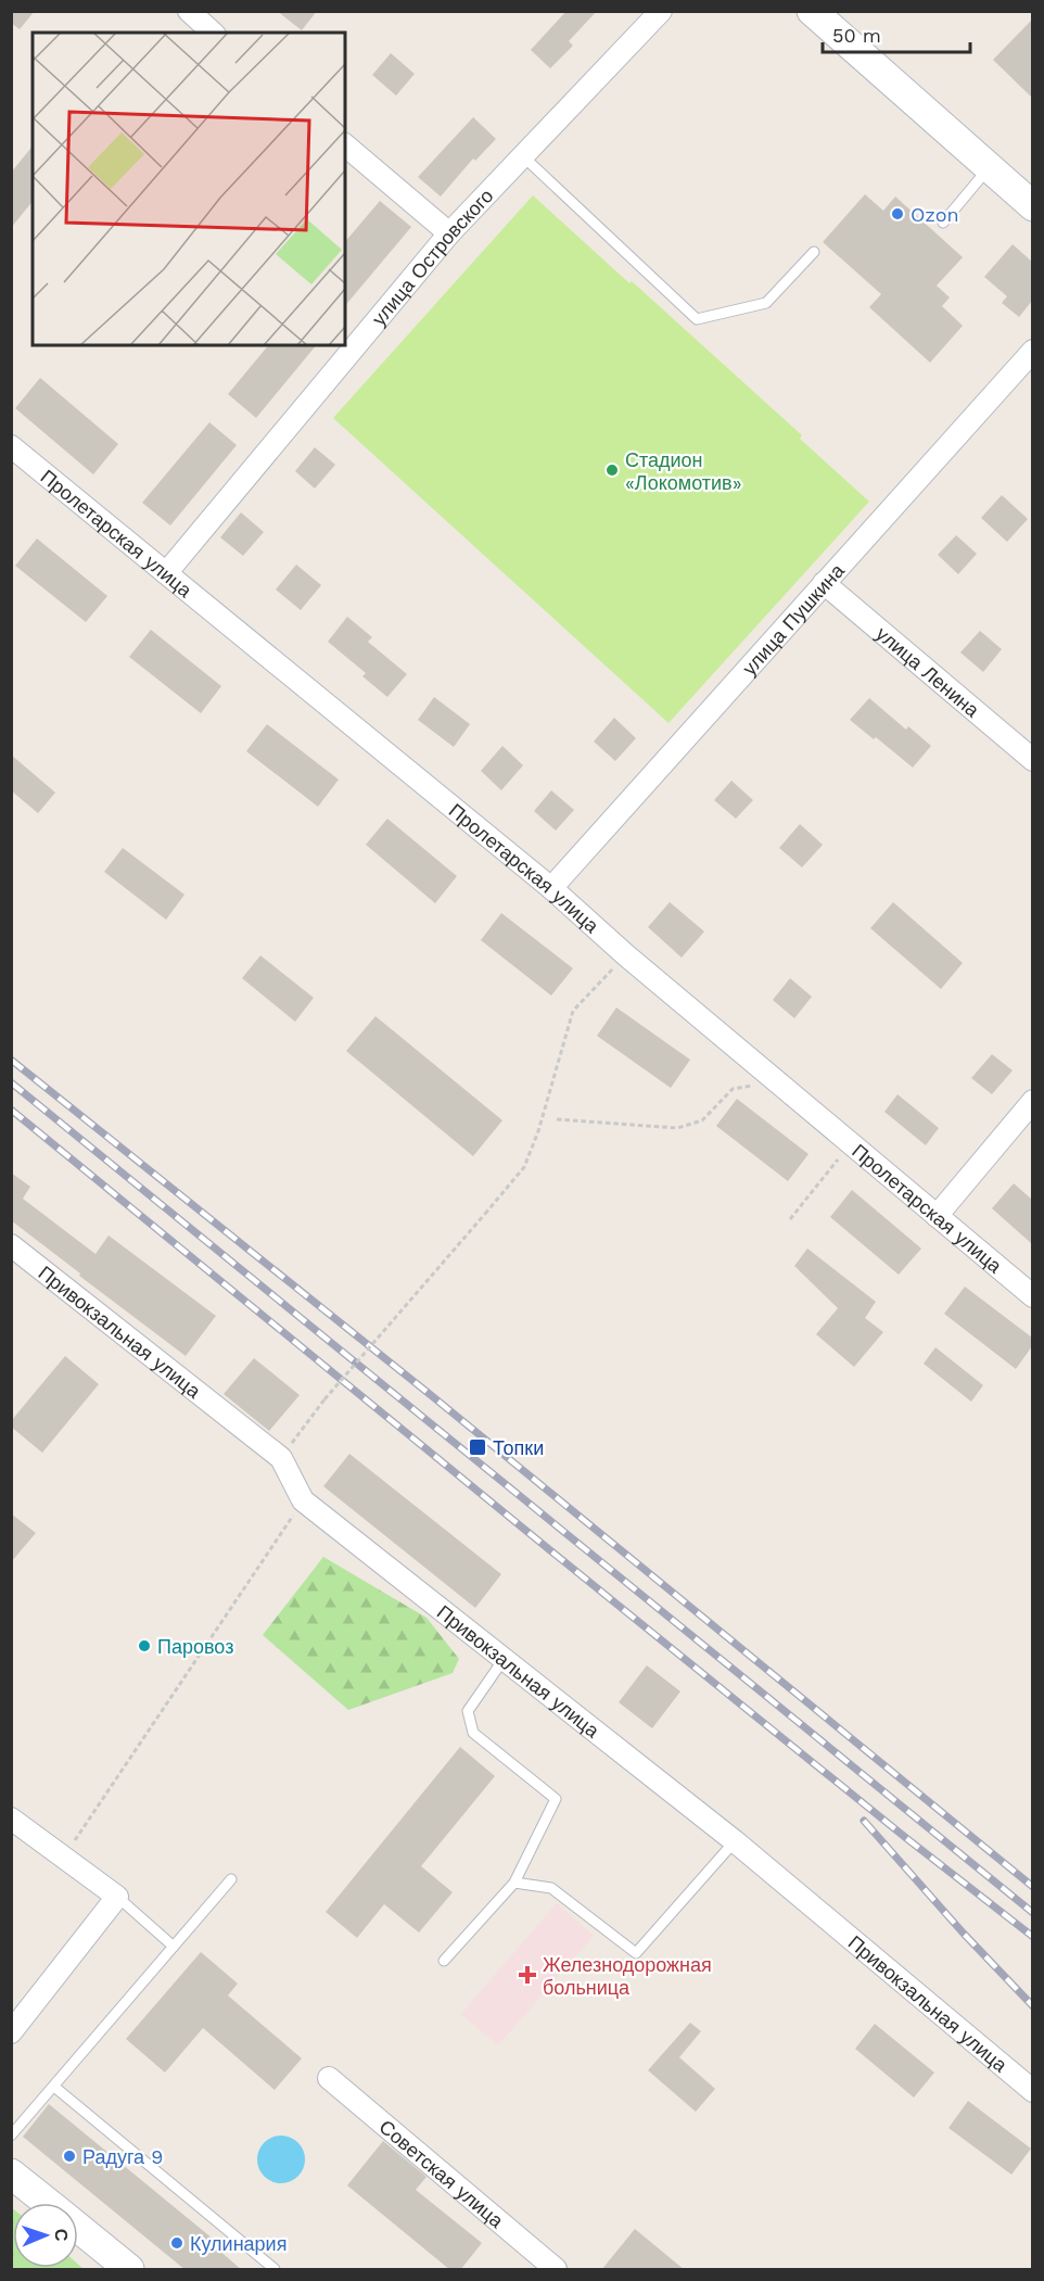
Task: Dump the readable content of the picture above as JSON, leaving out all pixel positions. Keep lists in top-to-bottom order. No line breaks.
{"streets":{"street":["улица Островского","Пролетарская улица","улица Пушкина","улица Ленина","Привокзальная улица","Советская улица"]},"crossings":[["улица Островского","Пролетарская улица"],["Пролетарская улица","улица Пушкина"],["улица Пушкина","улица Ленина"]],"places":{"other":["Ozon","Стадион «Локомотив»","Паровоз","Радуга 9","Кулинария"],"transit":["Топки"],"health":["Железнодорожная больница"]},"scale_bar":"50 m","north":"right"}
